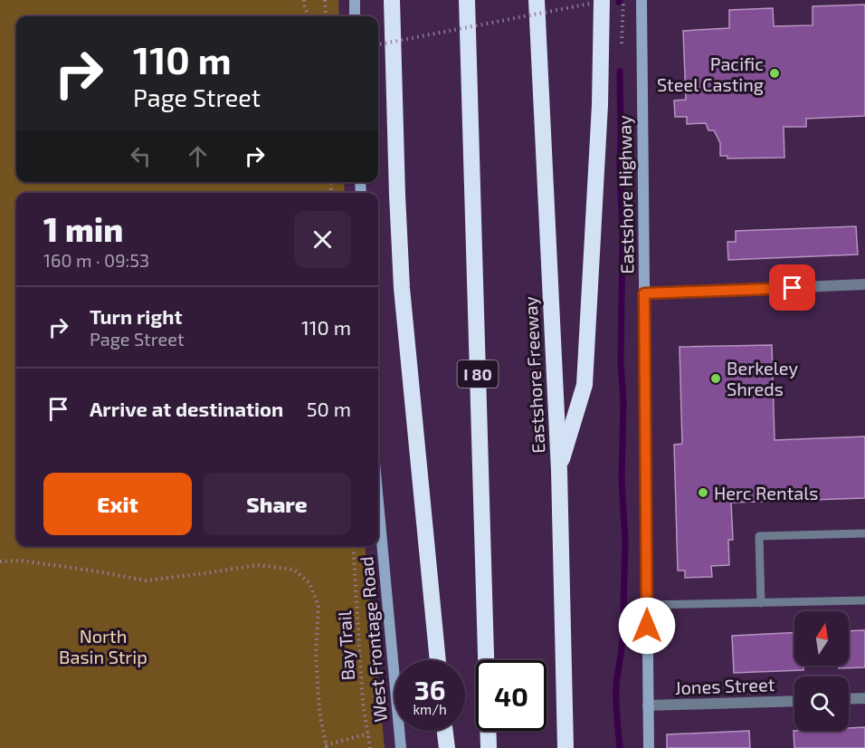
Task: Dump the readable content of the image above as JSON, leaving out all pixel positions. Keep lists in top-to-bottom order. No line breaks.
{"streets":{"highway":["I 80","Eastshore Freeway"],"street":["Eastshore Highway","West Frontage Road","Jones Street"],"path":["Bay Trail"]},"crossings":[["Eastshore Highway","Jones Street"]],"parks":["North Basin Strip"],"places":["Pacific Steel Casting","Berkeley Shreds","Herc Rentals"],"north":"top","page":{"turn":["110 m","Page Street"],"heading":["1 min","160 m · 09:53"],"list":[{"name":"Turn right","note":"Page Street","value":"110 m"},{"name":"Arrive at destination","value":"50 m"}],"buttons":["Exit","Share"],"speed":"36 km/h","limit":"40"}}
